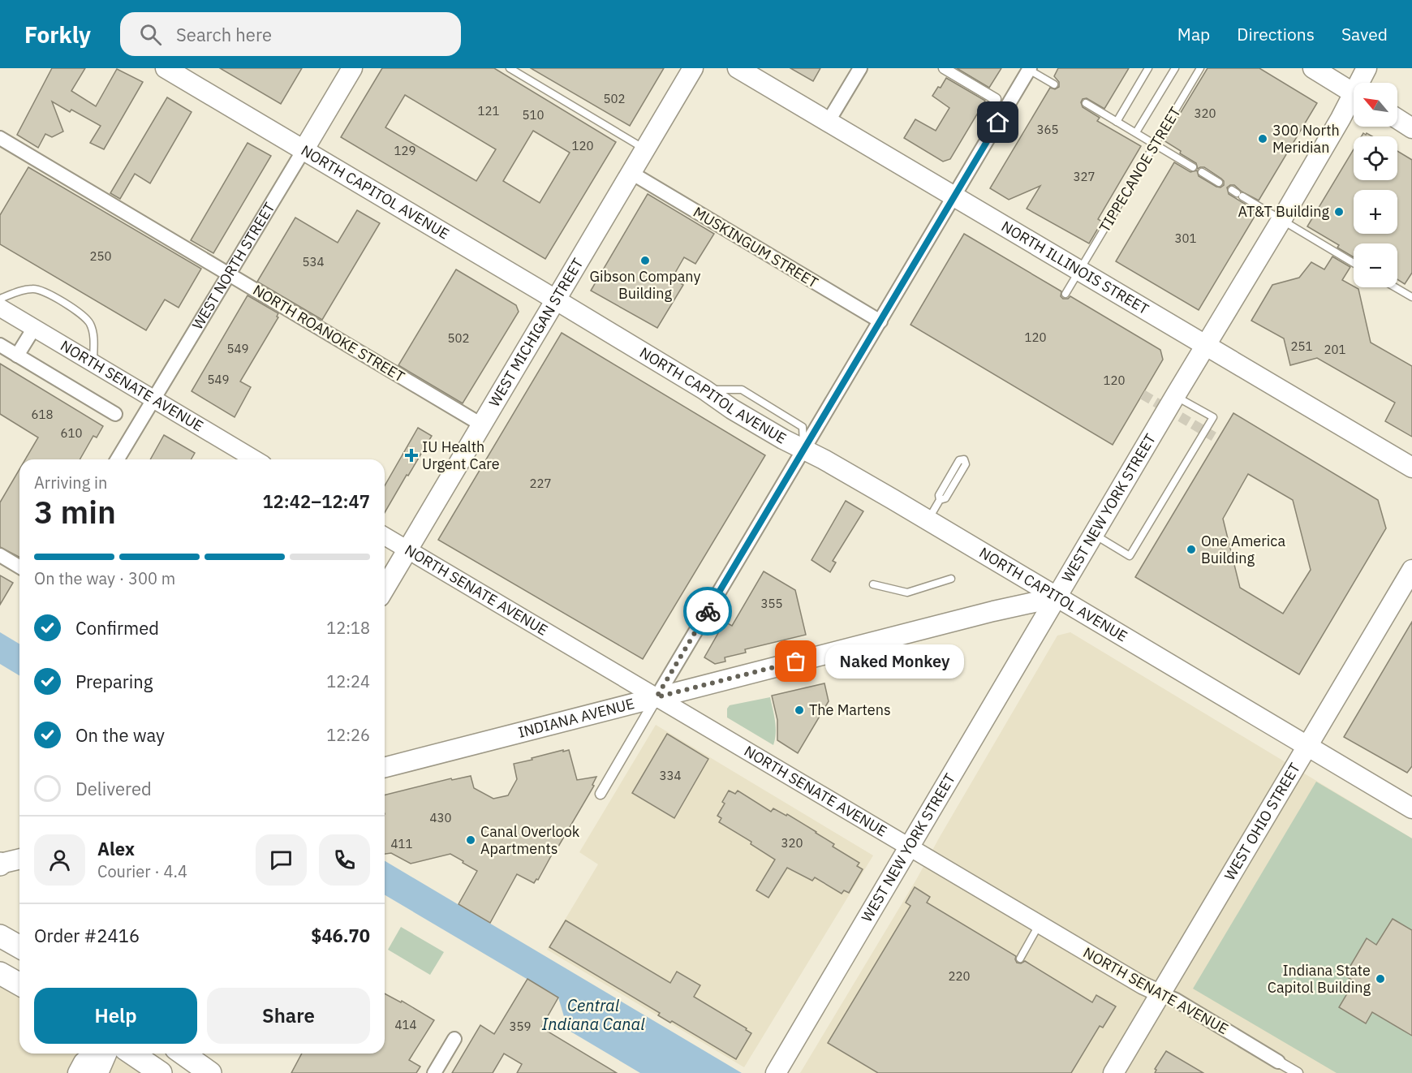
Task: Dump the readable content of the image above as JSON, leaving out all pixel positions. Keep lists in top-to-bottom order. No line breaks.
{"streets":{"main road":["NORTH CAPITOL AVENUE","WEST NORTH STREET","NORTH ILLINOIS STREET","WEST MICHIGAN STREET","WEST NEW YORK STREET","INDIANA AVENUE","WEST OHIO STREET"],"street":["MUSKINGUM STREET","NORTH ROANOKE STREET","NORTH SENATE AVENUE"],"lane":["TIPPECANOE STREET"]},"crossings":[["TIPPECANOE STREET","NORTH ILLINOIS STREET"],["NORTH CAPITOL AVENUE","WEST NORTH STREET"],["NORTH CAPITOL AVENUE","WEST MICHIGAN STREET"],["NORTH CAPITOL AVENUE","WEST NEW YORK STREET"],["NORTH CAPITOL AVENUE","INDIANA AVENUE"],["NORTH CAPITOL AVENUE","WEST OHIO STREET"],["MUSKINGUM STREET","WEST MICHIGAN STREET"],["WEST NORTH STREET","NORTH ROANOKE STREET"],["WEST NORTH STREET","NORTH SENATE AVENUE"],["NORTH ILLINOIS STREET","WEST NEW YORK STREET"],["WEST MICHIGAN STREET","NORTH ROANOKE STREET"],["WEST MICHIGAN STREET","NORTH SENATE AVENUE"],["NORTH SENATE AVENUE","WEST NEW YORK STREET"],["NORTH SENATE AVENUE","INDIANA AVENUE"],["NORTH SENATE AVENUE","WEST OHIO STREET"],["WEST NEW YORK STREET","INDIANA AVENUE"]],"water":["Central Indiana Canal"],"places":{"other":["300 North Meridian","AT&T Building","Gibson Company Building","One America Building","Naked Monkey","The Martens","Canal Overlook Apartments","Indiana State Capitol Building"],"health":["IU Health Urgent Care"]},"house_numbers":["502","121","320","510","365","120","129","327","301","250","534","120","502","251","549","201","549","120","618","610","227","355","334","430","320","411","220","414","359"],"north":"top left","page":{"header":"Forkly","search":"Search here","nav":["Map","Directions","Saved"],"map_buttons":["+","−"],"heading":["3 min","Arriving in","12:42–12:47"],"panel":["Alex","Courier · 4.4","Order #2416","$46.70"],"bar":"On the way · 300 m","list":[["Confirmed","12:18"],["Preparing","12:24"],["On the way","12:26"],"Delivered"],"bubble":"Naked Monkey","buttons":["Help","Share"]}}
